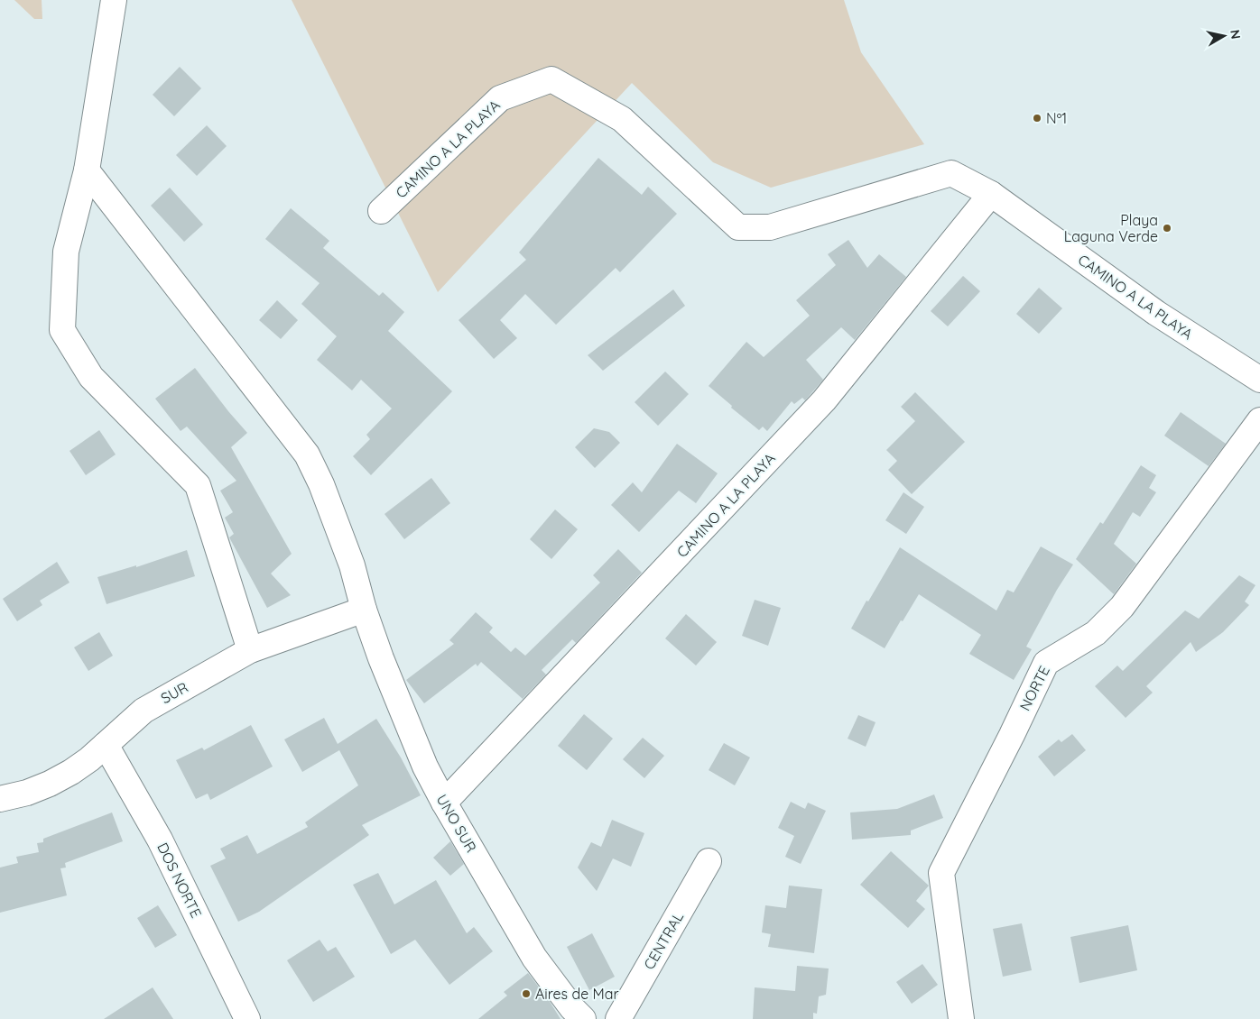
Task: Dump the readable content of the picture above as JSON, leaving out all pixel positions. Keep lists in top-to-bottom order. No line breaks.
{"streets":{"street":["CAMINO A LA PLAYA","NORTE","SUR","UNO SUR","DOS NORTE","CENTRAL"]},"crossings":[["CAMINO A LA PLAYA","UNO SUR"],["SUR","UNO SUR"],["SUR","DOS NORTE"]],"places":["Nº1","Playa Laguna Verde","Aires de Mar"],"north":"right"}
